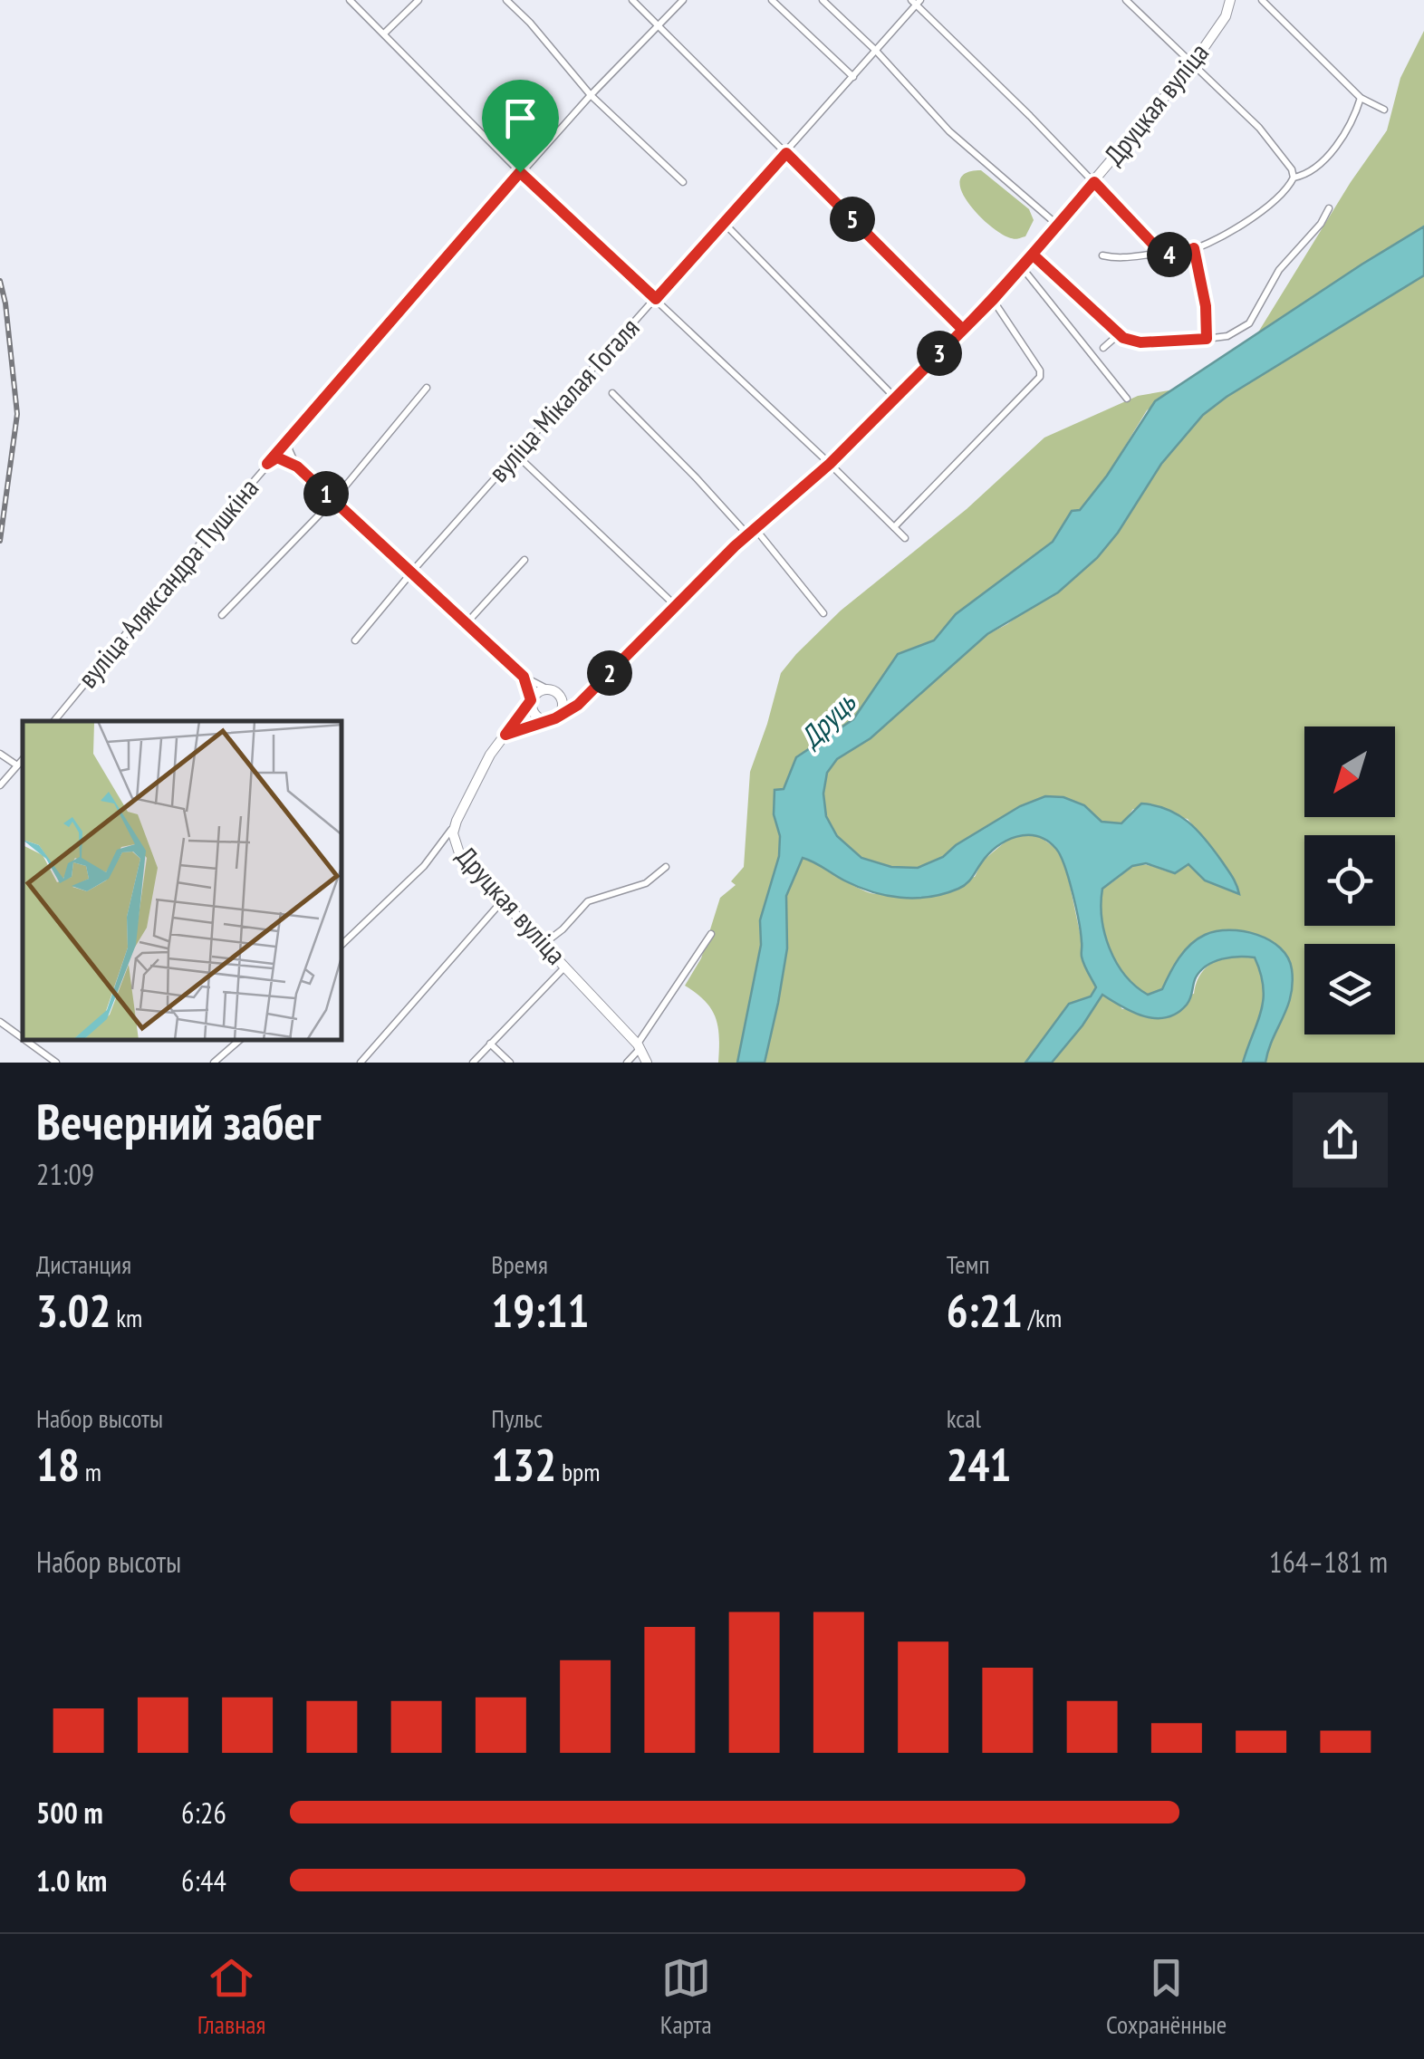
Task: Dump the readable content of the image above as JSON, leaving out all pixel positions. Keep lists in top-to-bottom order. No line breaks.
{"streets":{"main road":["Друцкая вуліца"],"street":["вуліца Мікалая Гогаля","вуліца Аляксандра Пушкіна"]},"water":["Друць"],"north":"bottom left","page":{"pins":["5","4","3","1","2"],"heading":["Вечерний забег","21:09"],"stats":[["Дистанция","3.02 km"],["Время","19:11"],["Темп","6:21 /km"],["Набор высоты","18 m"],["Пульс","132 bpm"],["kcal","241"]],"chart":["Набор высоты","164–181 m"],"list":[{"name":"500 m","note":"6:26"},{"name":"1.0 km","note":"6:44"}],"tabs":["Главная","Карта","Сохранённые"]}}
